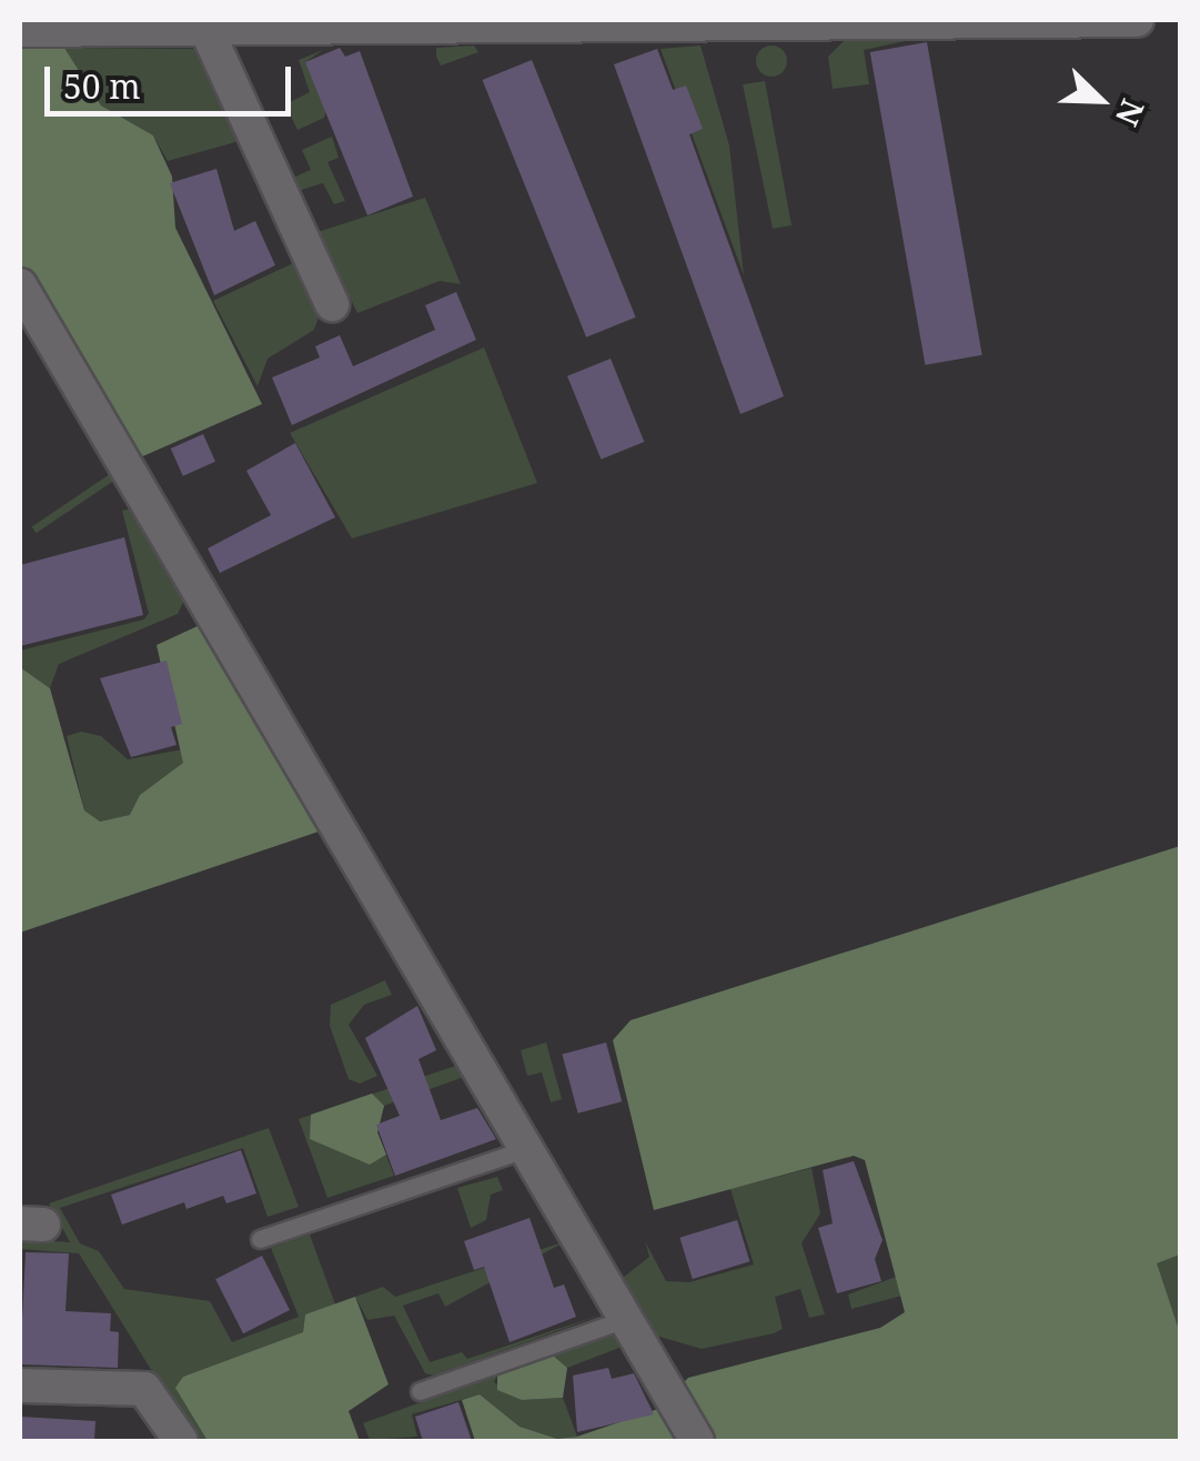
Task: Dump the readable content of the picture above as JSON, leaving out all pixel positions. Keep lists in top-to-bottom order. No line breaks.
{"scale_bar":"50 m","north":"bottom right"}
